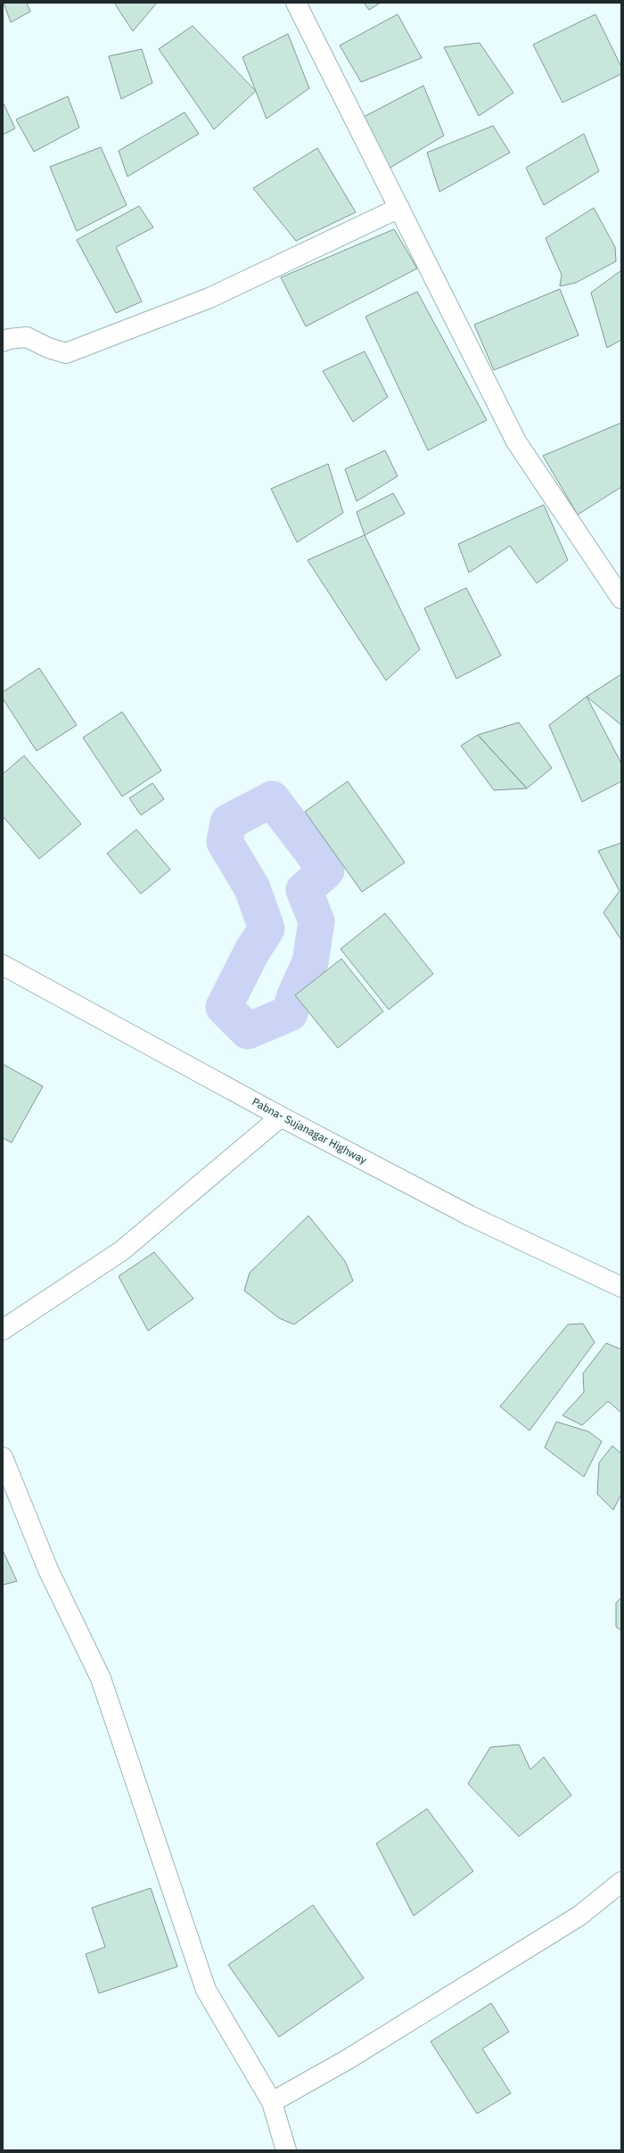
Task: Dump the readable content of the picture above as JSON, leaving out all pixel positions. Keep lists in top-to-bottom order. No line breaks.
{"streets":{"street":["Pabna- Sujanagar Highway"]}}
